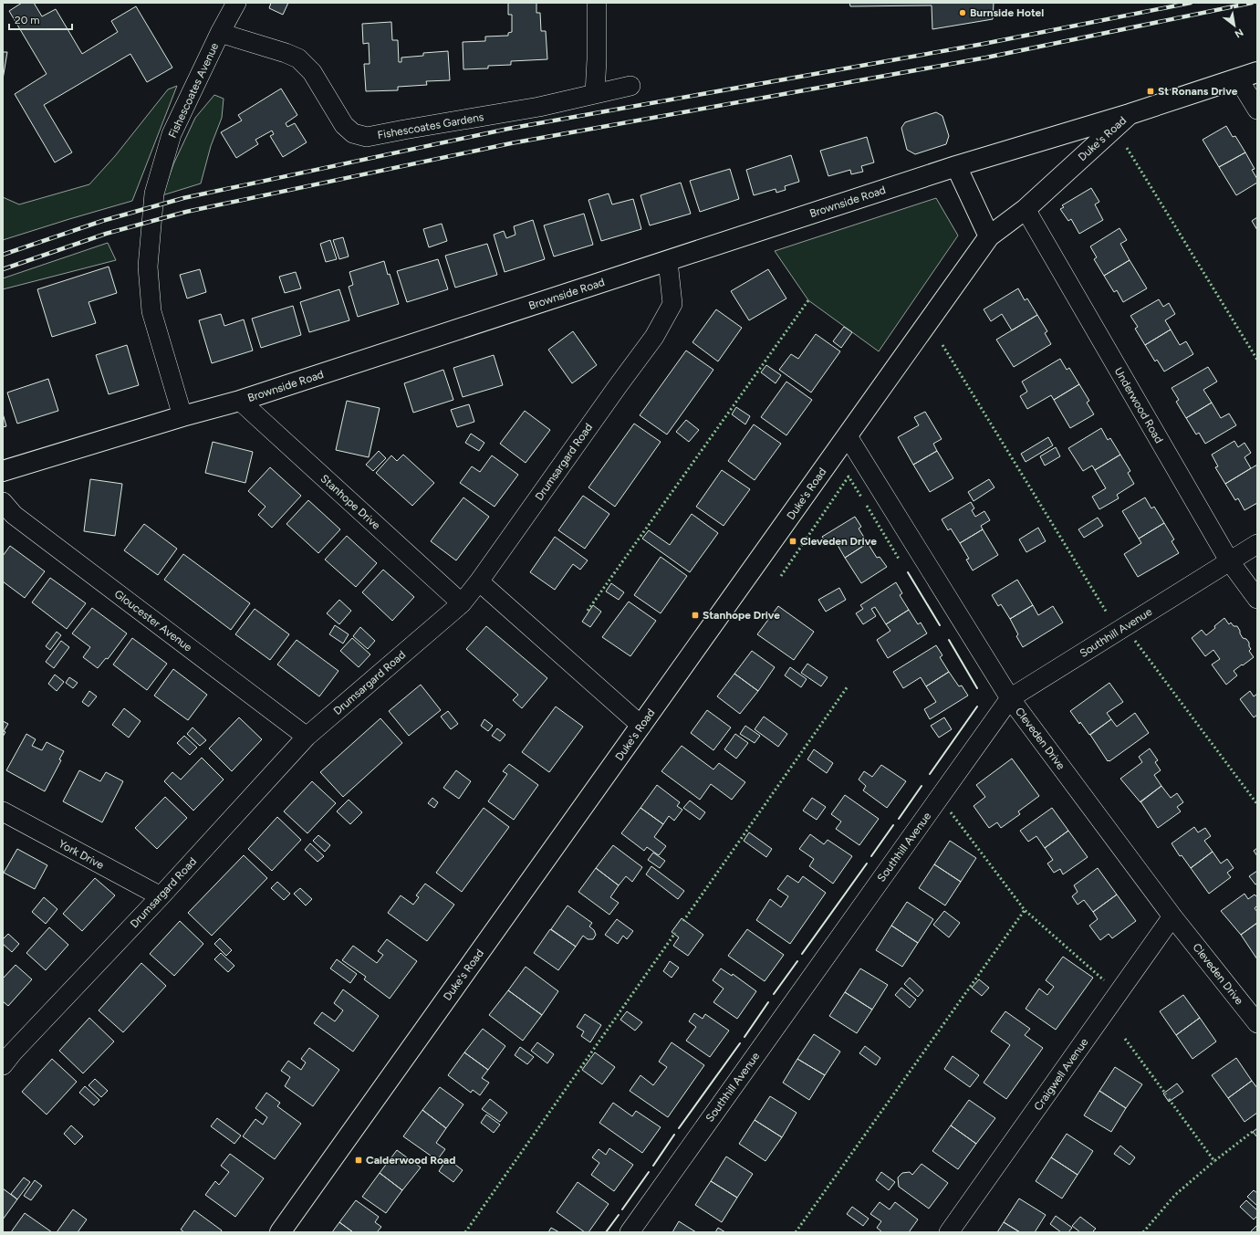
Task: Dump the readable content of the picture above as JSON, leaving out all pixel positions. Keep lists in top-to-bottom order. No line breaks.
{"streets":{"main road":["Duke's Road","Brownside Road"],"street":["Fishescoates Avenue","Fishescoates Gardens","Underwood Road","Drumsargard Road","Stanhope Drive","Gloucester Avenue","Southhill Avenue","Cleveden Drive","York Drive","Craigwell Avenue"]},"crossings":[["Fishescoates Avenue","Fishescoates Gardens"],["Fishescoates Avenue","Brownside Road"],["Duke's Road","Brownside Road"],["Duke's Road","Underwood Road"],["Duke's Road","Cleveden Drive"],["Brownside Road","Drumsargard Road"],["Brownside Road","Stanhope Drive"],["Underwood Road","Southhill Avenue"],["Drumsargard Road","Stanhope Drive"],["Drumsargard Road","Gloucester Avenue"],["Drumsargard Road","York Drive"],["Southhill Avenue","Cleveden Drive"],["Cleveden Drive","Craigwell Avenue"]],"places":{"other":["Burnside Hotel"],"transit":["St Ronans Drive","Cleveden Drive","Stanhope Drive","Calderwood Road"]},"scale_bar":"20 m","north":"bottom right"}
